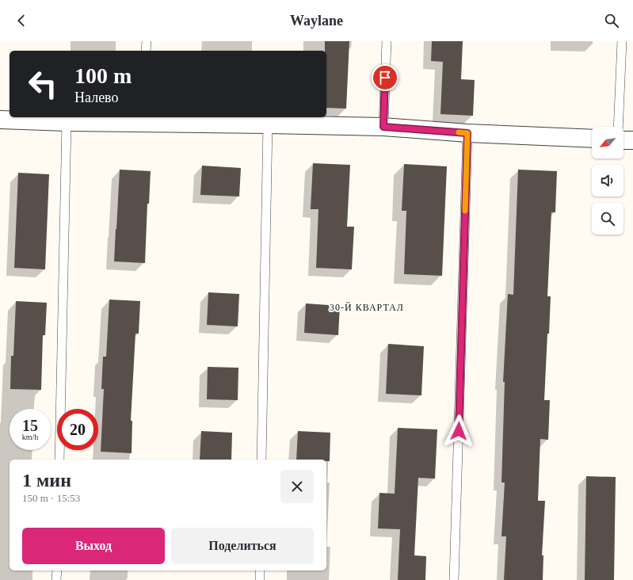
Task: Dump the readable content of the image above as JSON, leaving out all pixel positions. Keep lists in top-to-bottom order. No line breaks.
{"districts":["30-Й КВАРТАЛ"],"north":"bottom left","page":{"header":"Waylane","turn":["100 m","Налево"],"speed":"15 km/h","limit":"20","heading":["1 мин","150 m · 15:53"],"buttons":["Выход","Поделиться"]}}
